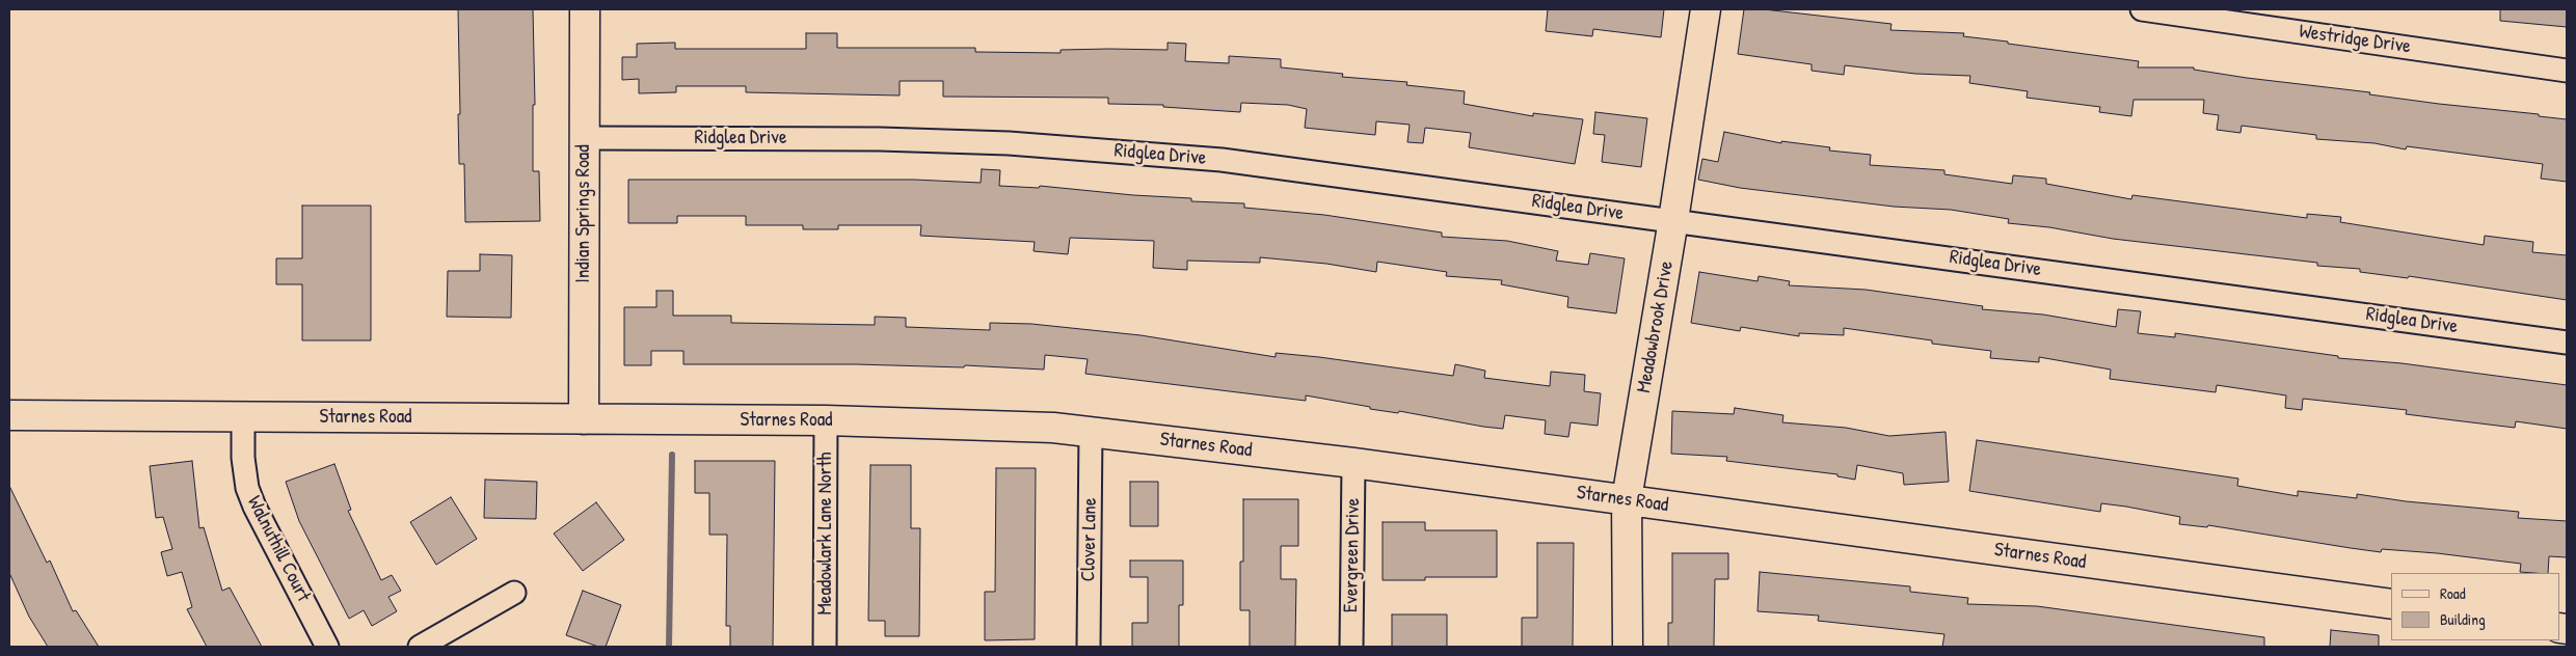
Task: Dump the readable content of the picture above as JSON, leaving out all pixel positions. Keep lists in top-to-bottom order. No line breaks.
{"streets":{"main road":["Indian Springs Road","Meadowbrook Drive","Starnes Road"],"street":["Westridge Drive","Ridglea Drive","Meadowlark Lane North","Clover Lane","Walnuthill Court","Evergreen Drive"]},"crossings":[["Ridglea Drive","Indian Springs Road"],["Ridglea Drive","Meadowbrook Drive"],["Indian Springs Road","Starnes Road"],["Meadowbrook Drive","Starnes Road"],["Starnes Road","Meadowlark Lane North"],["Starnes Road","Clover Lane"],["Starnes Road","Walnuthill Court"],["Starnes Road","Evergreen Drive"]],"legend":["Road","Building"]}
